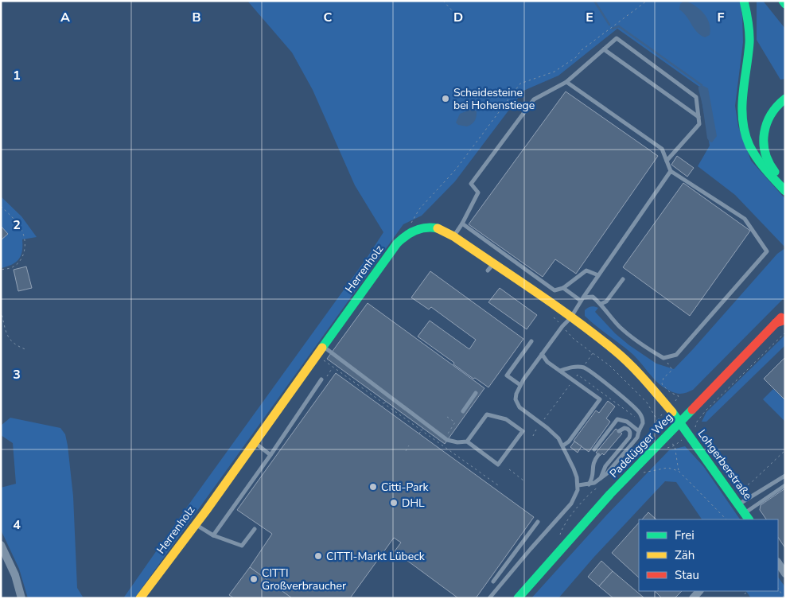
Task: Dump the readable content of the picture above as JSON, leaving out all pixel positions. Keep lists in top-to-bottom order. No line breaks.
{"streets":{"main road":["Herrenholz","Padelügger Weg","Lohgerberstraße"]},"crossings":[["Herrenholz","Padelügger Weg"],["Herrenholz","Lohgerberstraße"],["Padelügger Weg","Lohgerberstraße"]],"places":["Scheidesteine bei Hohenstiege","Citti-Park","DHL","CITTI-Markt Lübeck","CITTI Großverbraucher"],"legend":["Frei","Zäh","Stau"],"grid":{"columns":["A","B","C","D","E","F"],"rows":["1","2","3","4"]}}
